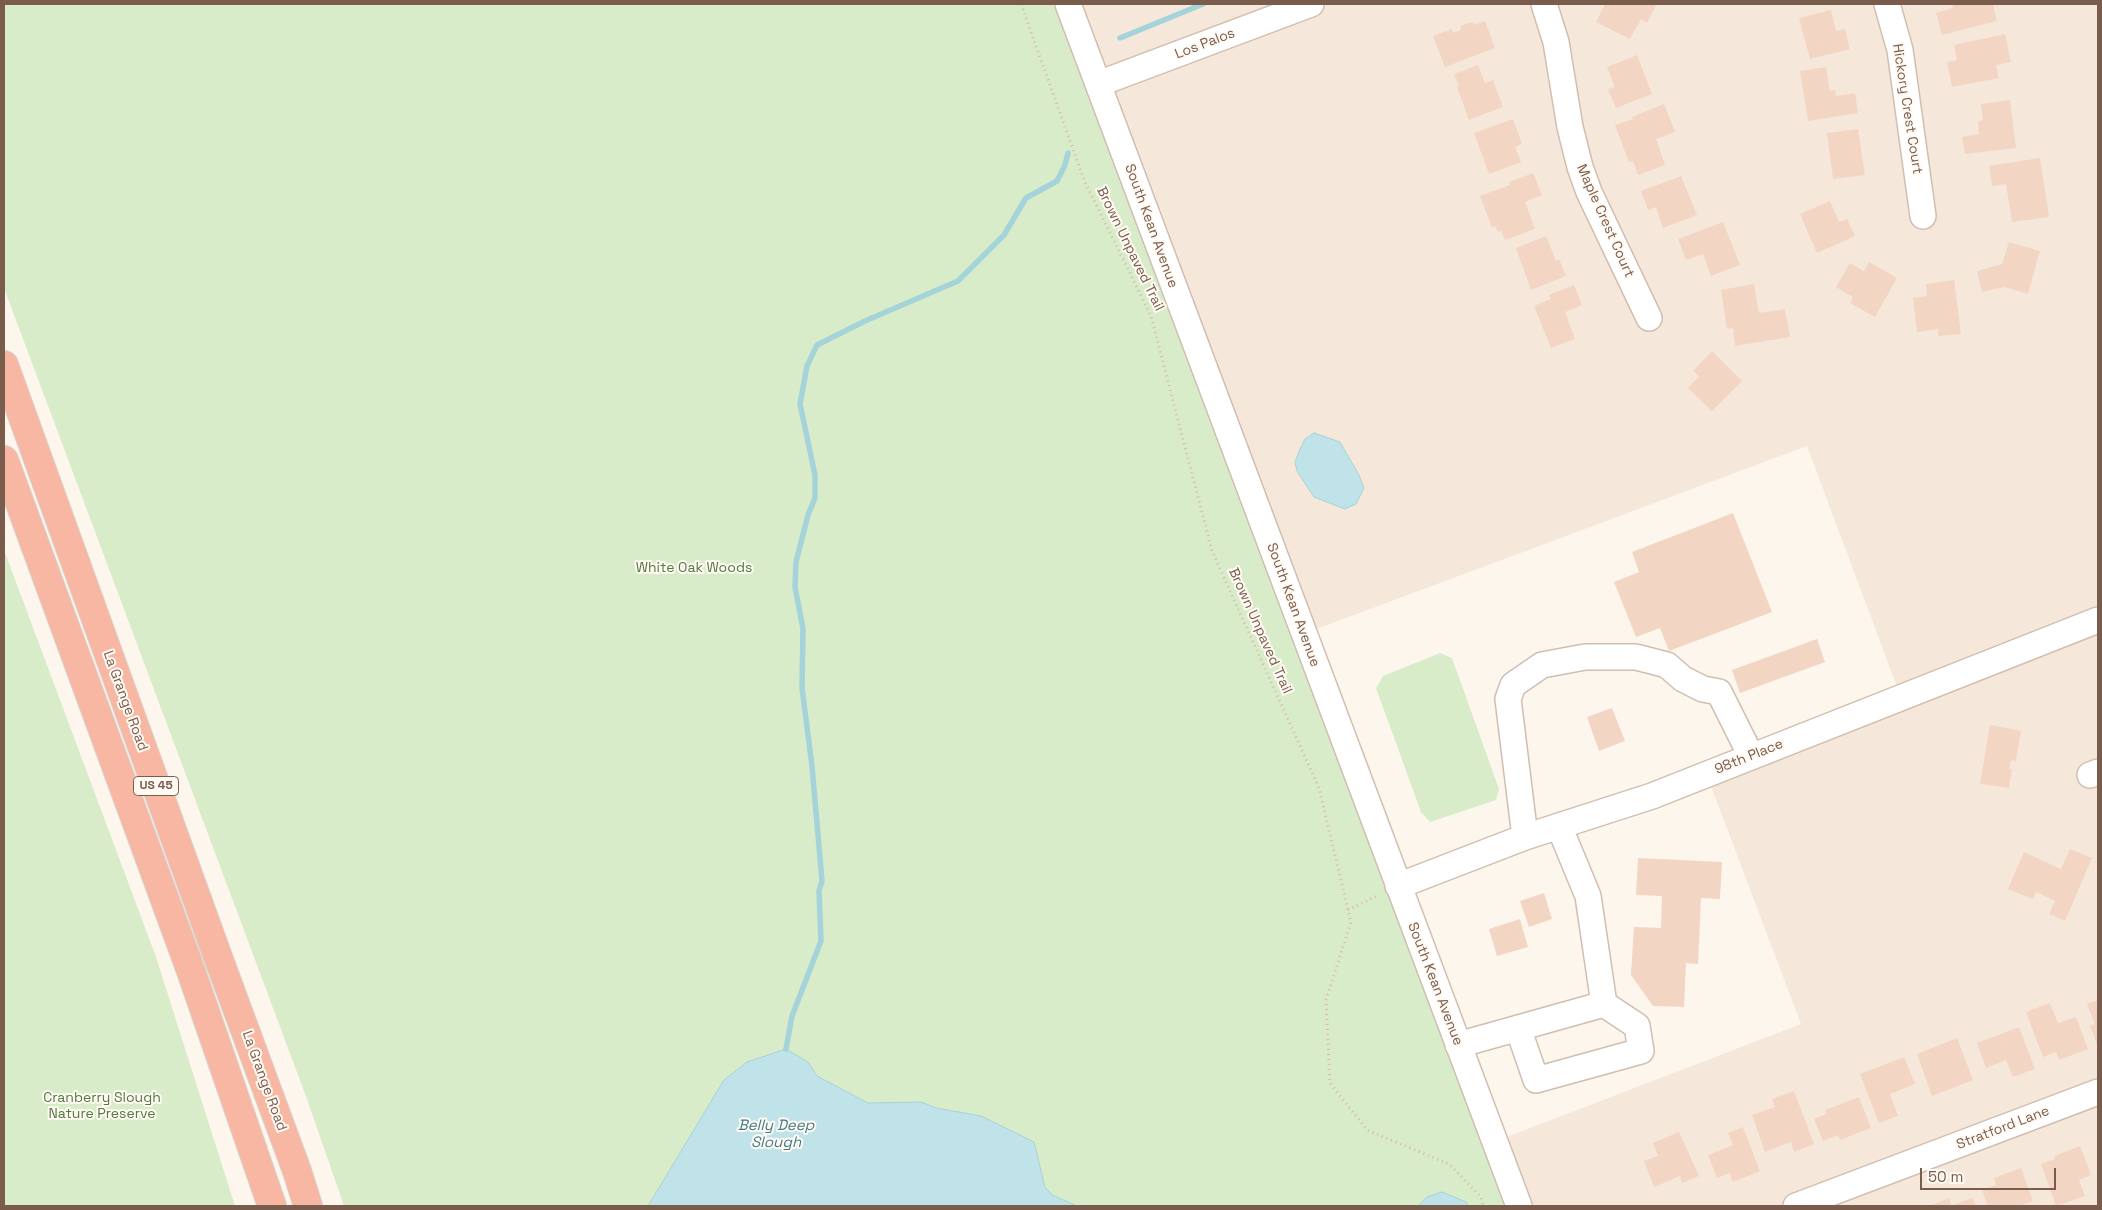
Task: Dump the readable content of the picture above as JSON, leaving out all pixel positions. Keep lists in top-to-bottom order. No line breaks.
{"streets":{"highway":["La Grange Road","US 45"],"street":["Los Palos","Hickory Crest Court","Maple Crest Court","South Kean Avenue","98th Place","Stratford Lane"],"path":["Brown Unpaved Trail"]},"crossings":[["Los Palos","South Kean Avenue"],["South Kean Avenue","98th Place"]],"water":["Belly Deep Slough"],"parks":["White Oak Woods","Cranberry Slough Nature Preserve"],"scale_bar":"50 m"}
